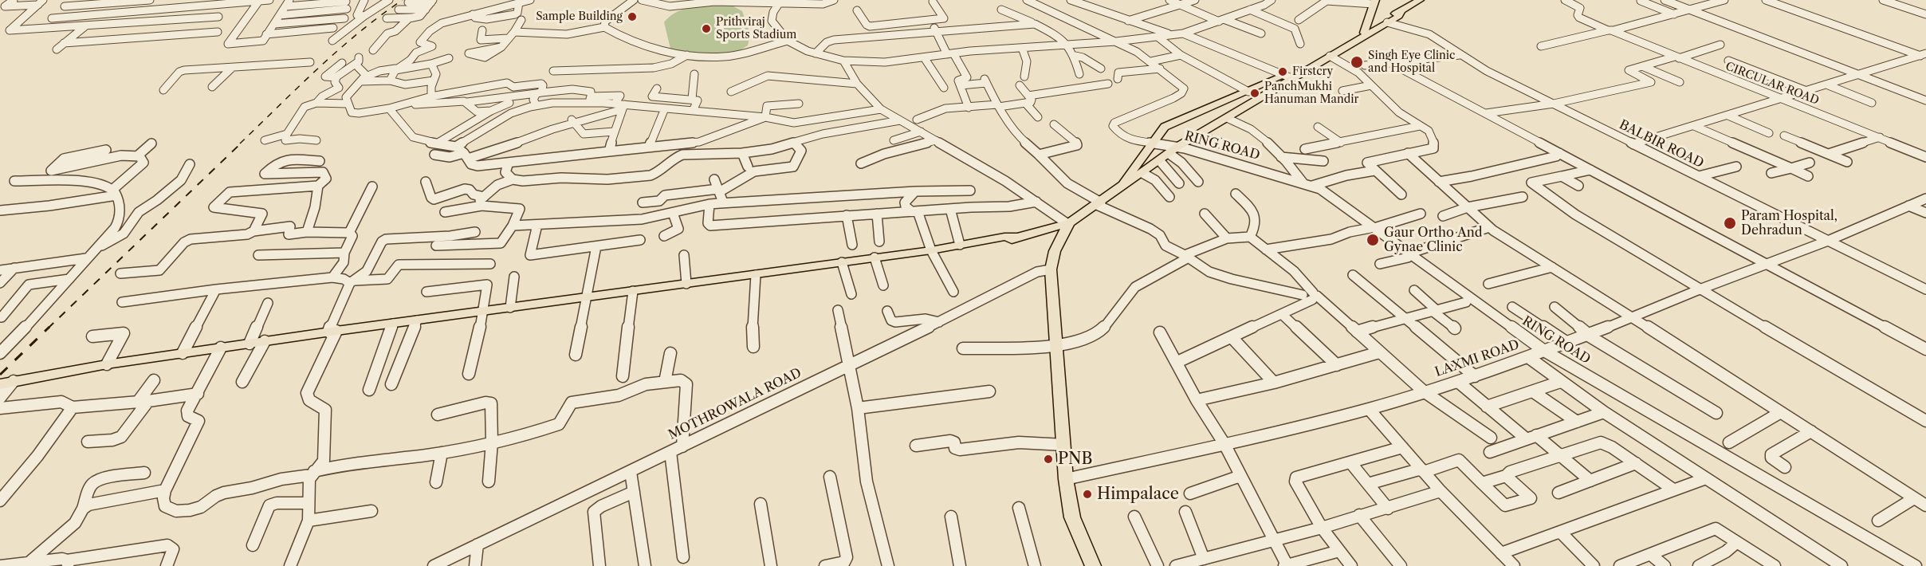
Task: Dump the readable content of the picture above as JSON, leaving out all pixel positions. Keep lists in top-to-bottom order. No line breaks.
{"streets":{"street":["CIRCULAR ROAD","BALBIR ROAD","RING ROAD","LAXMI ROAD","MOTHROWALA ROAD"]},"crossings":[["BALBIR ROAD","LAXMI ROAD"],["RING ROAD","LAXMI ROAD"]],"places":["Sample Building","Prithviraj Sports Stadium","Singh Eye Clinic and Hospital","Firstcry","PanchMukhi Hanuman Mandir","Param Hospital, Dehradun","Gaur Ortho And Gynae Clinic","PNB","Himpalace"]}
